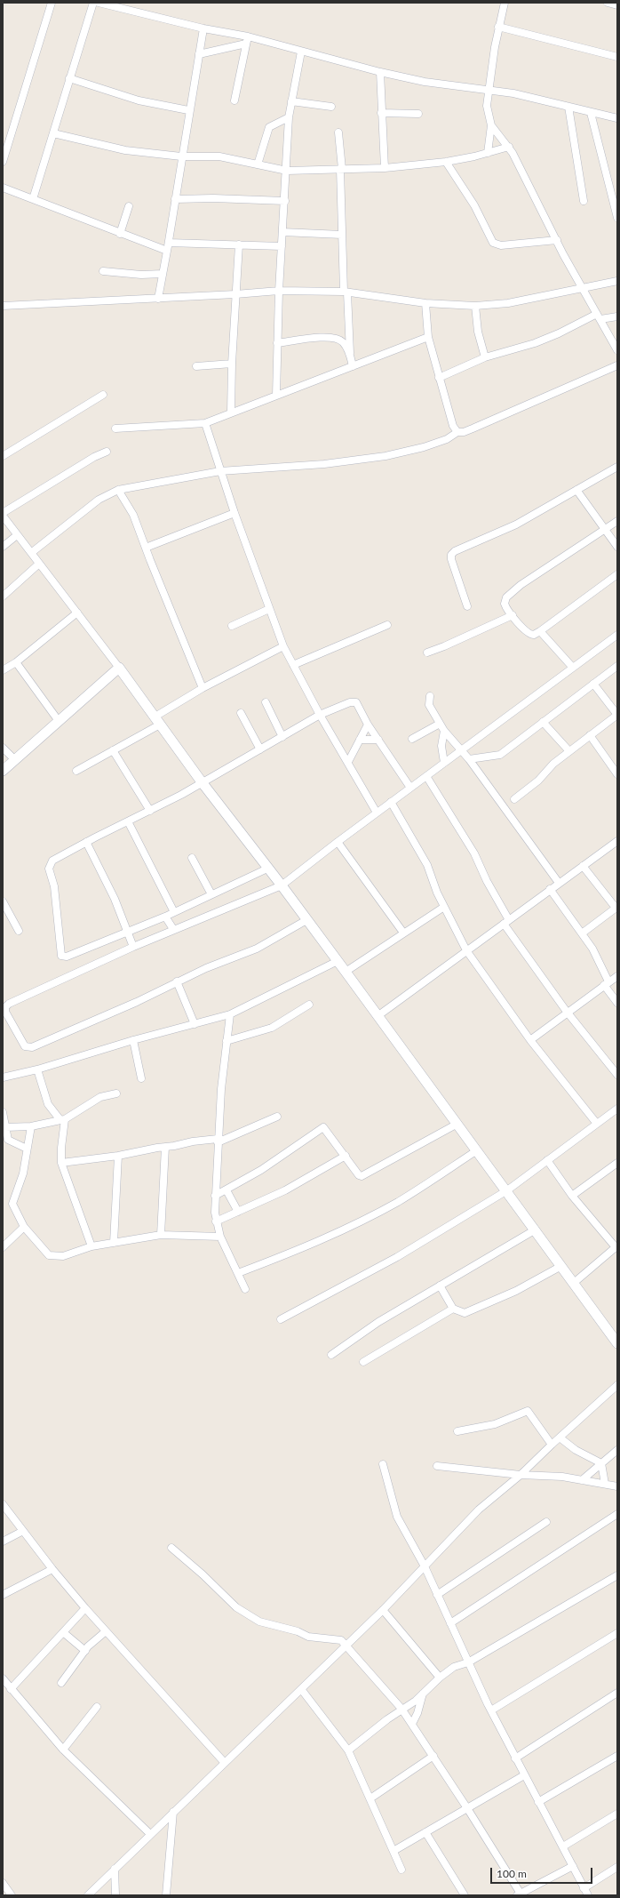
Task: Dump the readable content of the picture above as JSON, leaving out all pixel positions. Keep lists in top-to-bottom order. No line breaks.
{"scale_bar":"100 m"}
